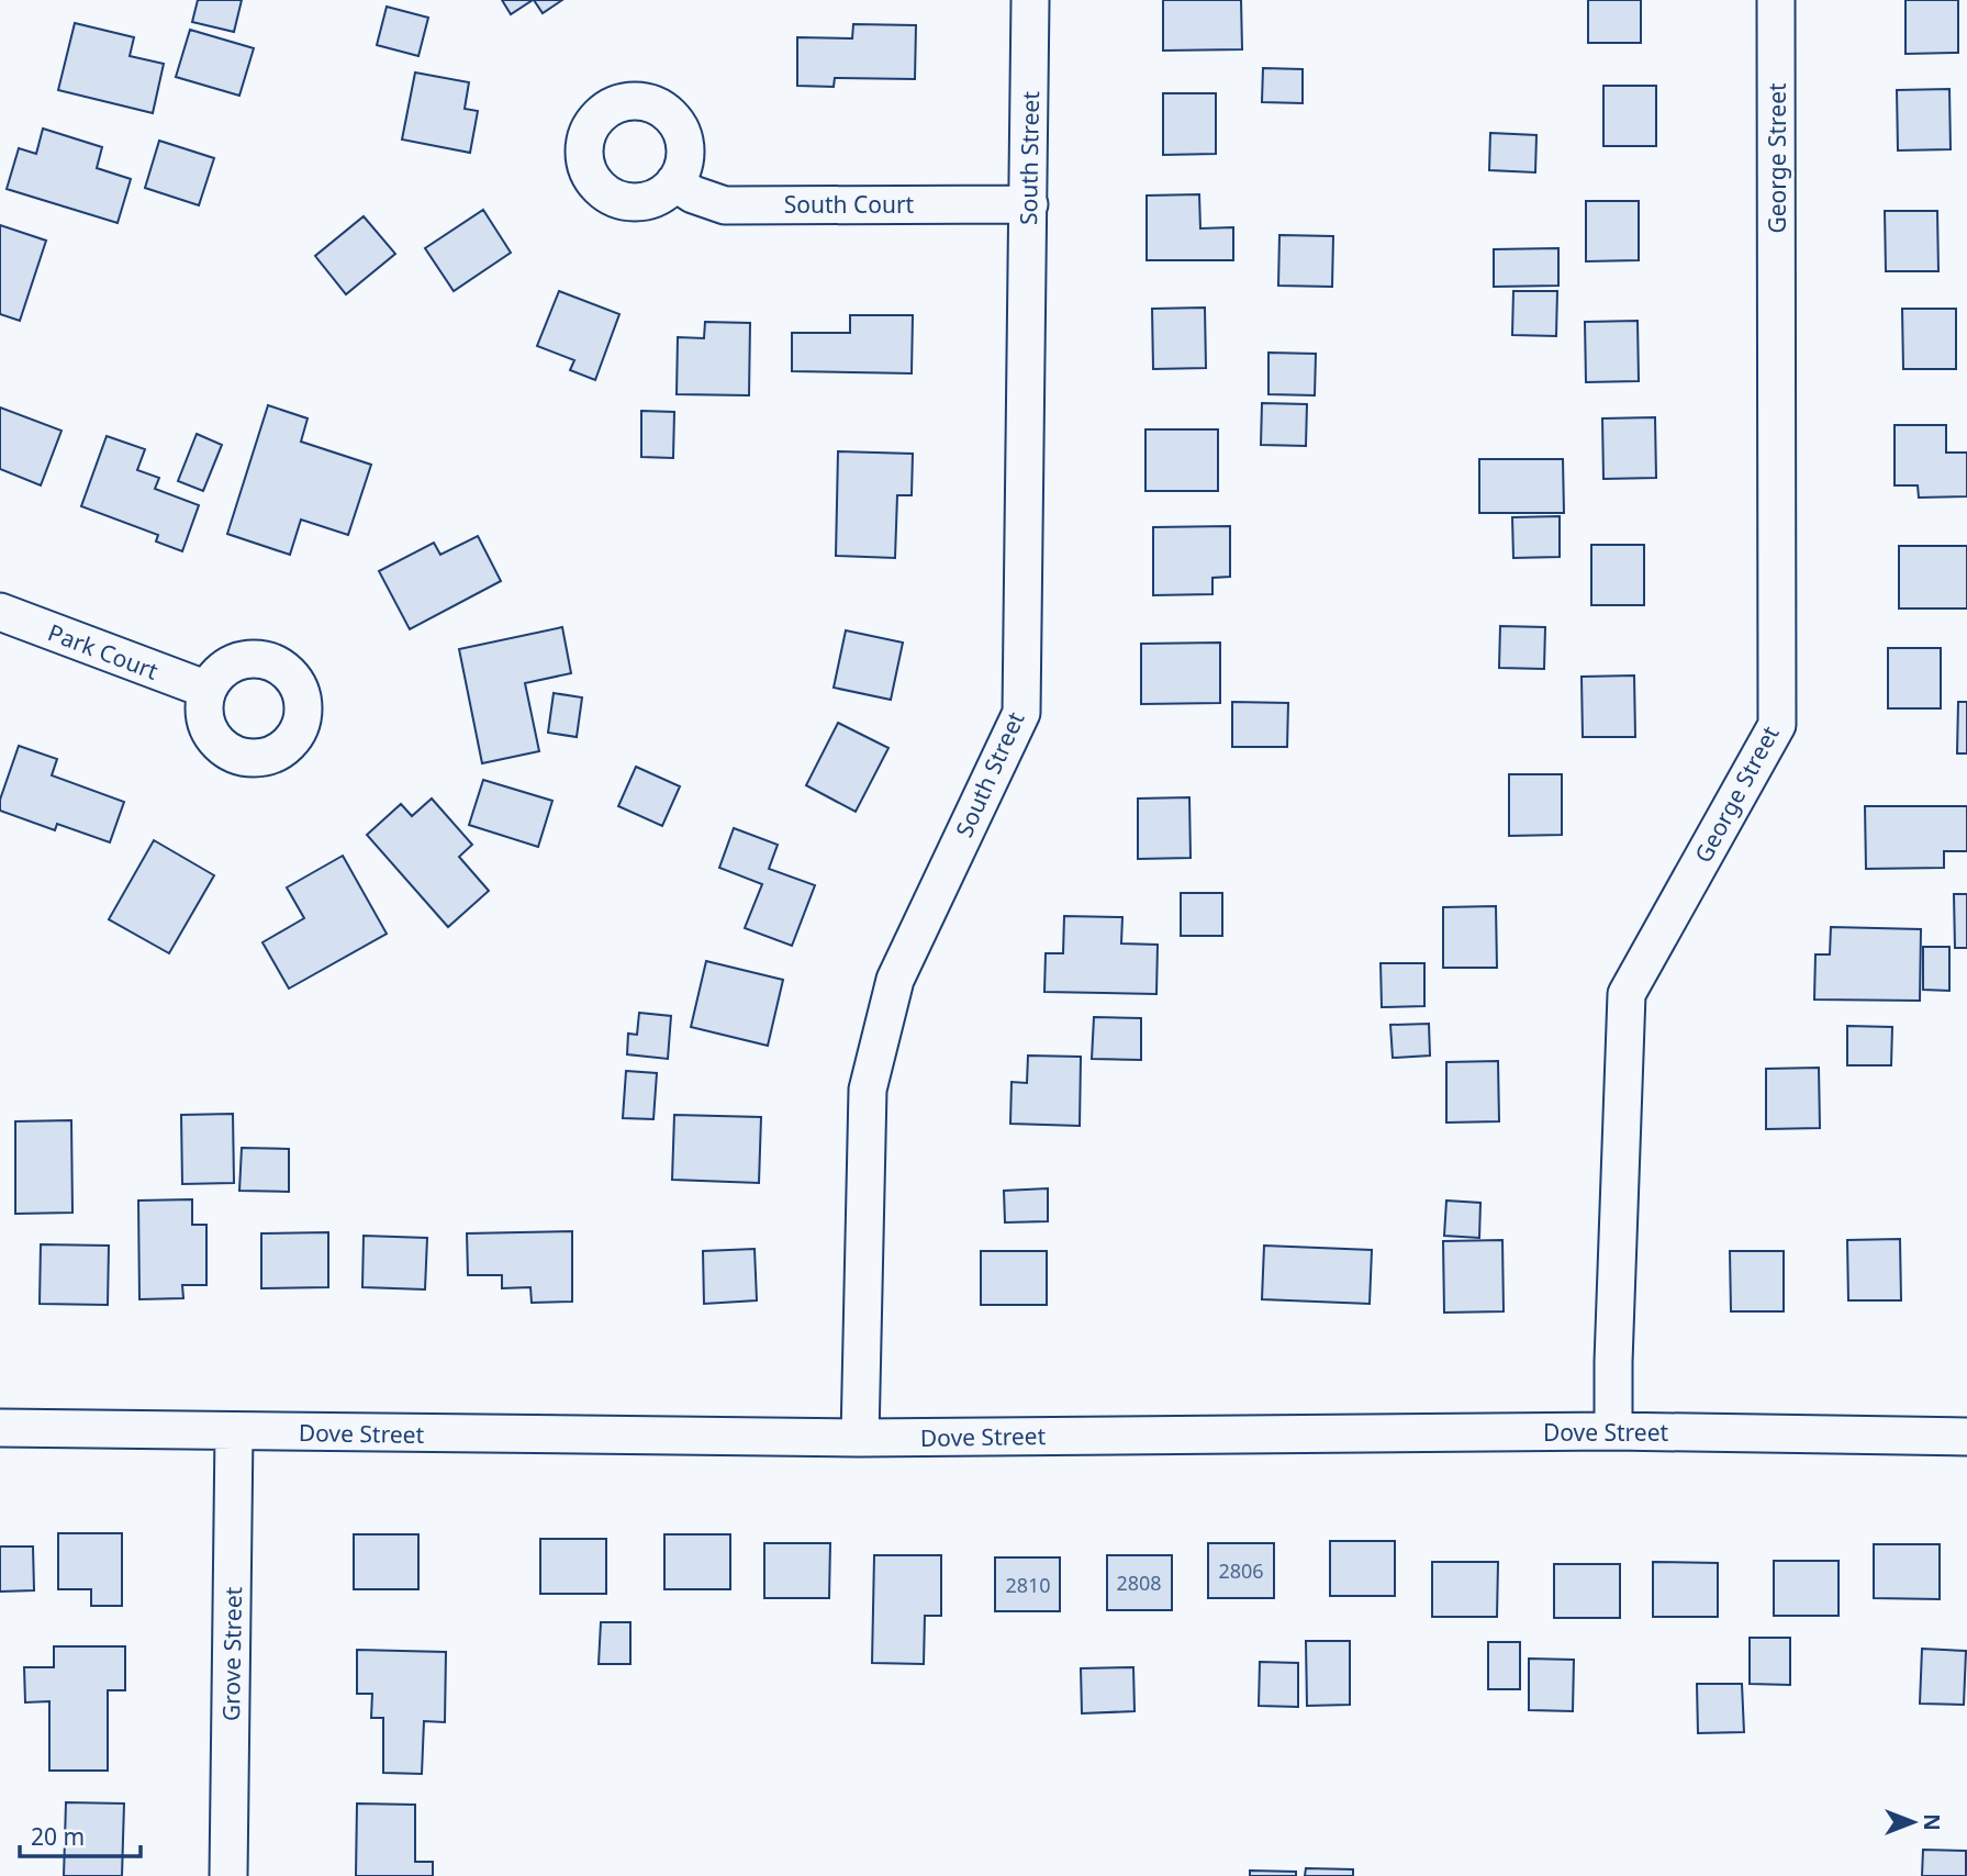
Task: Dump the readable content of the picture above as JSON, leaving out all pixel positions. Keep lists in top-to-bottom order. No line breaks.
{"streets":{"street":["South Street","George Street","South Court","Park Court","Dove Street","Grove Street"]},"crossings":[["South Street","South Court"],["South Street","Dove Street"],["George Street","Dove Street"],["Dove Street","Grove Street"]],"house_numbers":["2806","2808","2810"],"scale_bar":"20 m","north":"right"}
